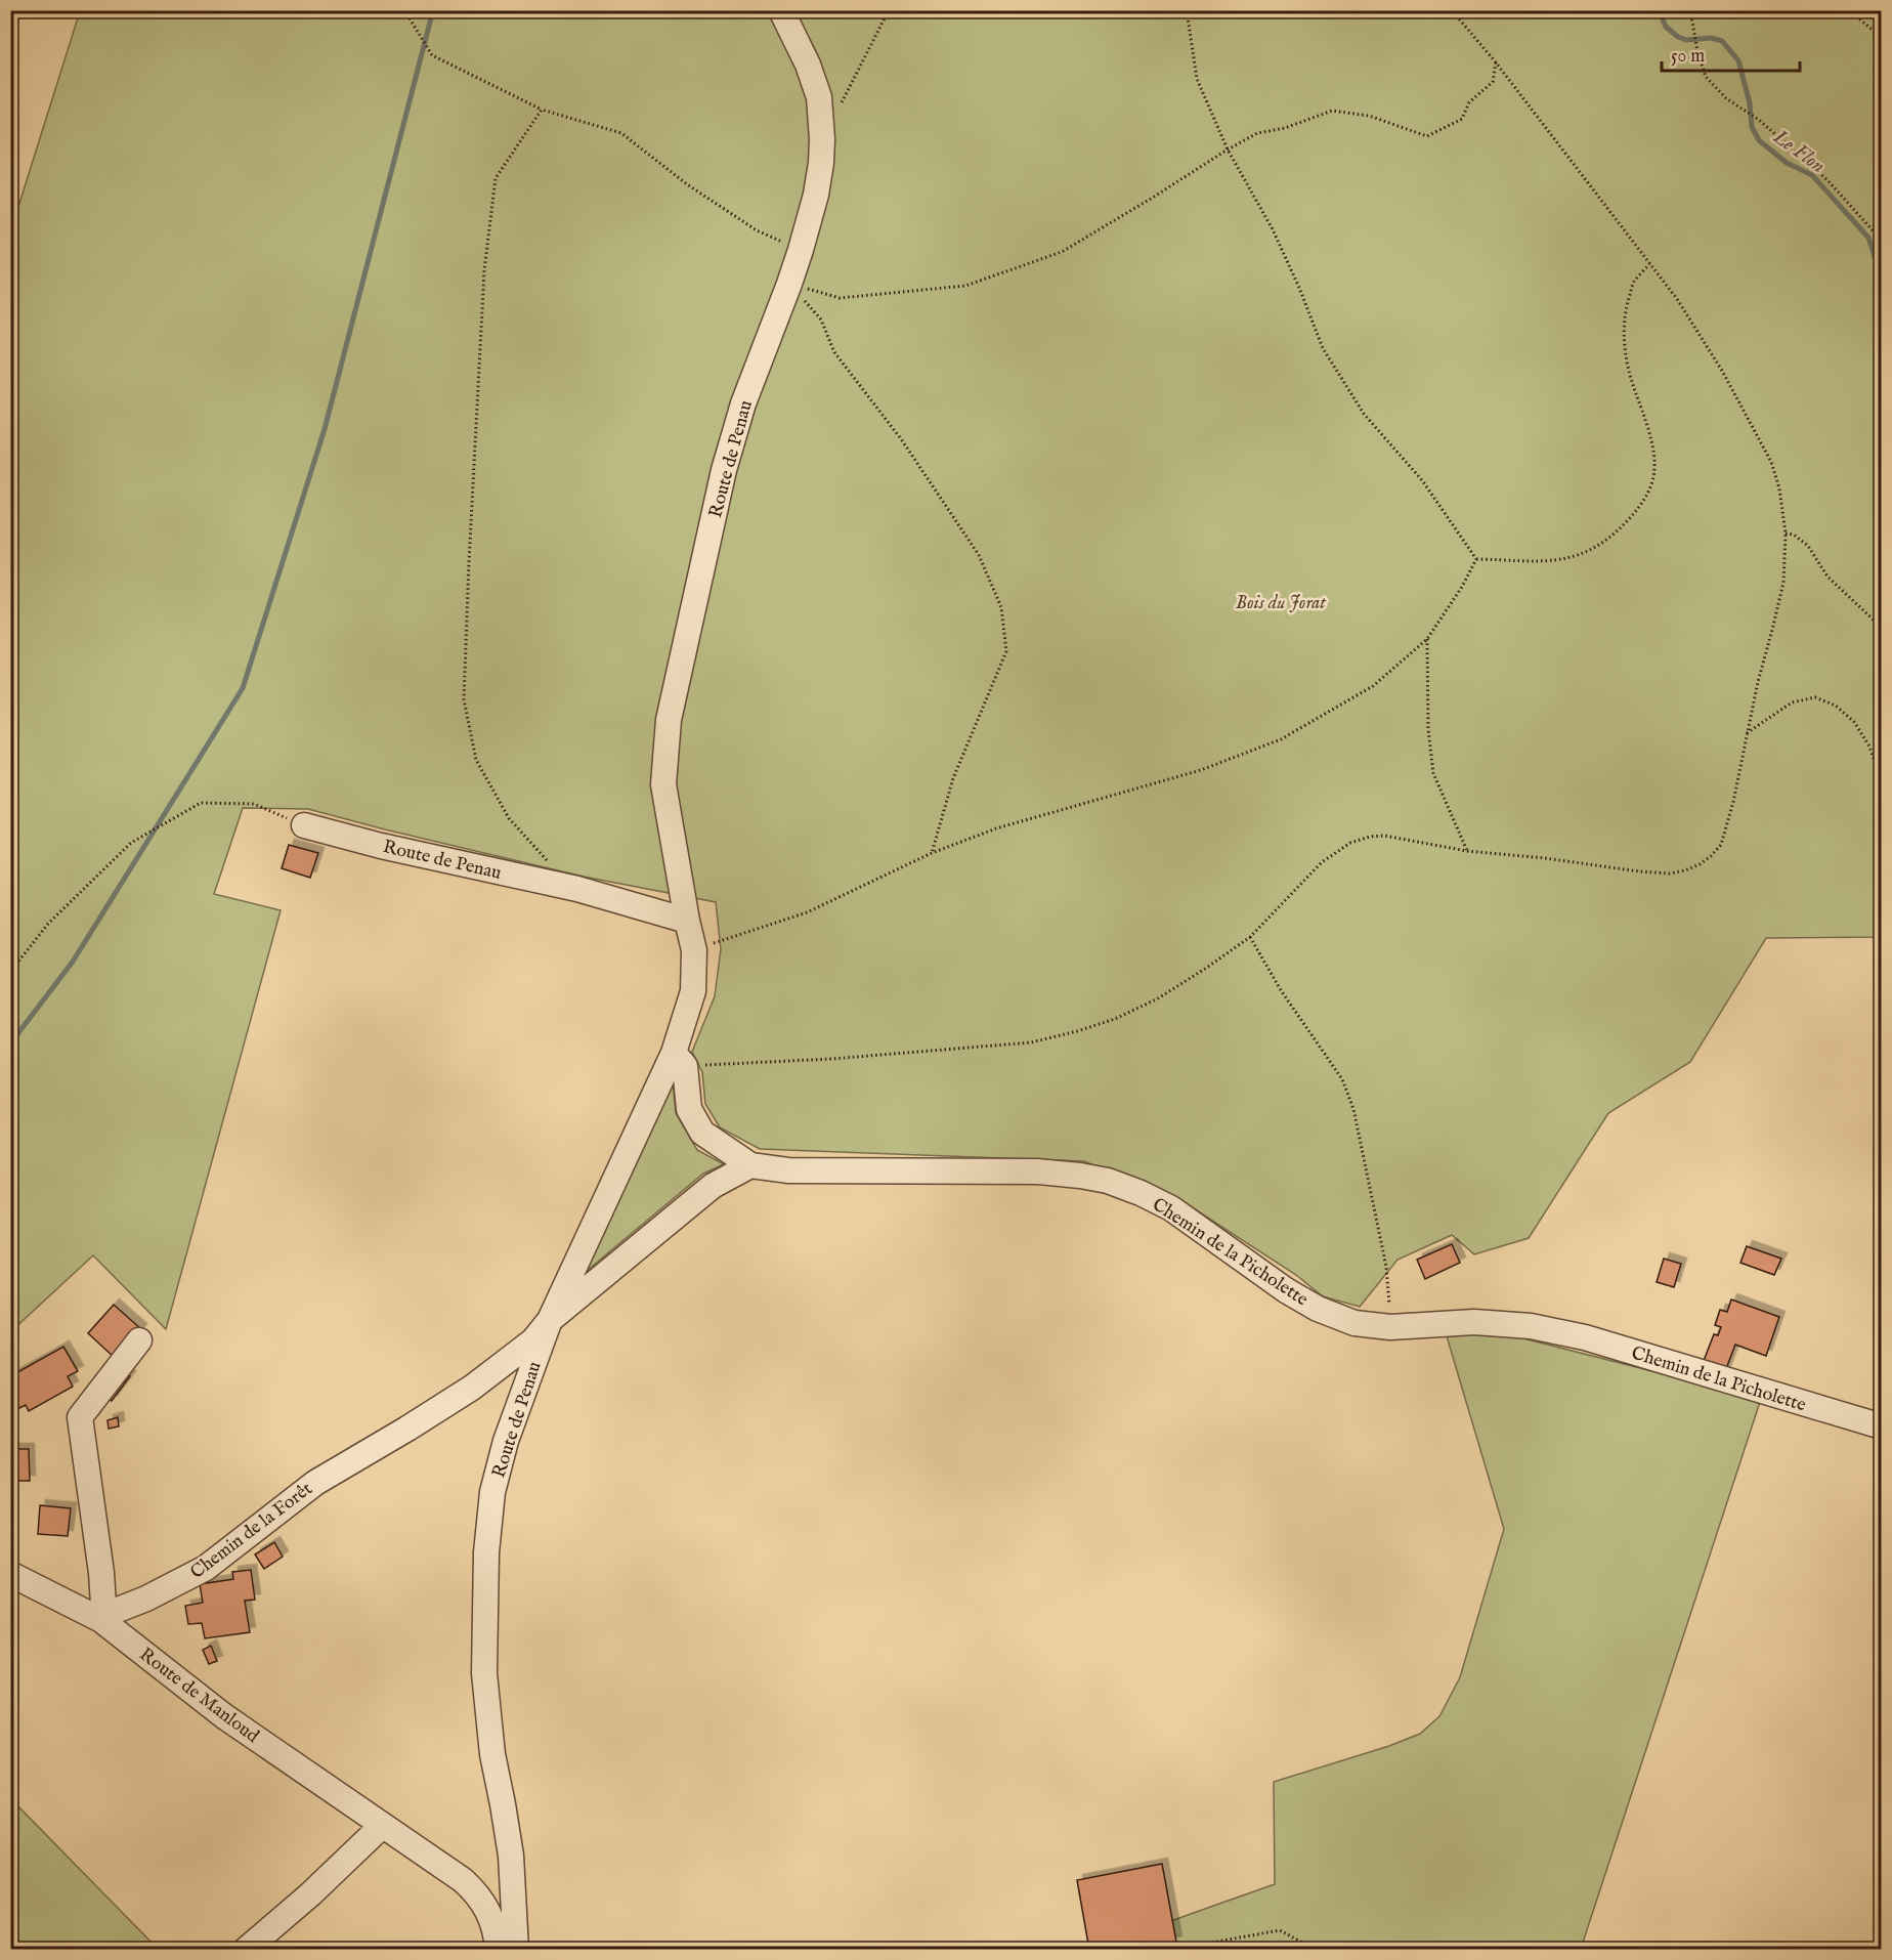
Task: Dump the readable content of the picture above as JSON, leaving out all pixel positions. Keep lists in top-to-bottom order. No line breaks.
{"streets":{"street":["Route de Penau","Chemin de la Picholette","Chemin de la Forêt","Route de Manloud"]},"crossings":[["Route de Penau","Chemin de la Forêt"],["Chemin de la Forêt","Route de Manloud"]],"water":["Le Flon"],"parks":["Bois du Jorat"],"scale_bar":"50 m"}
